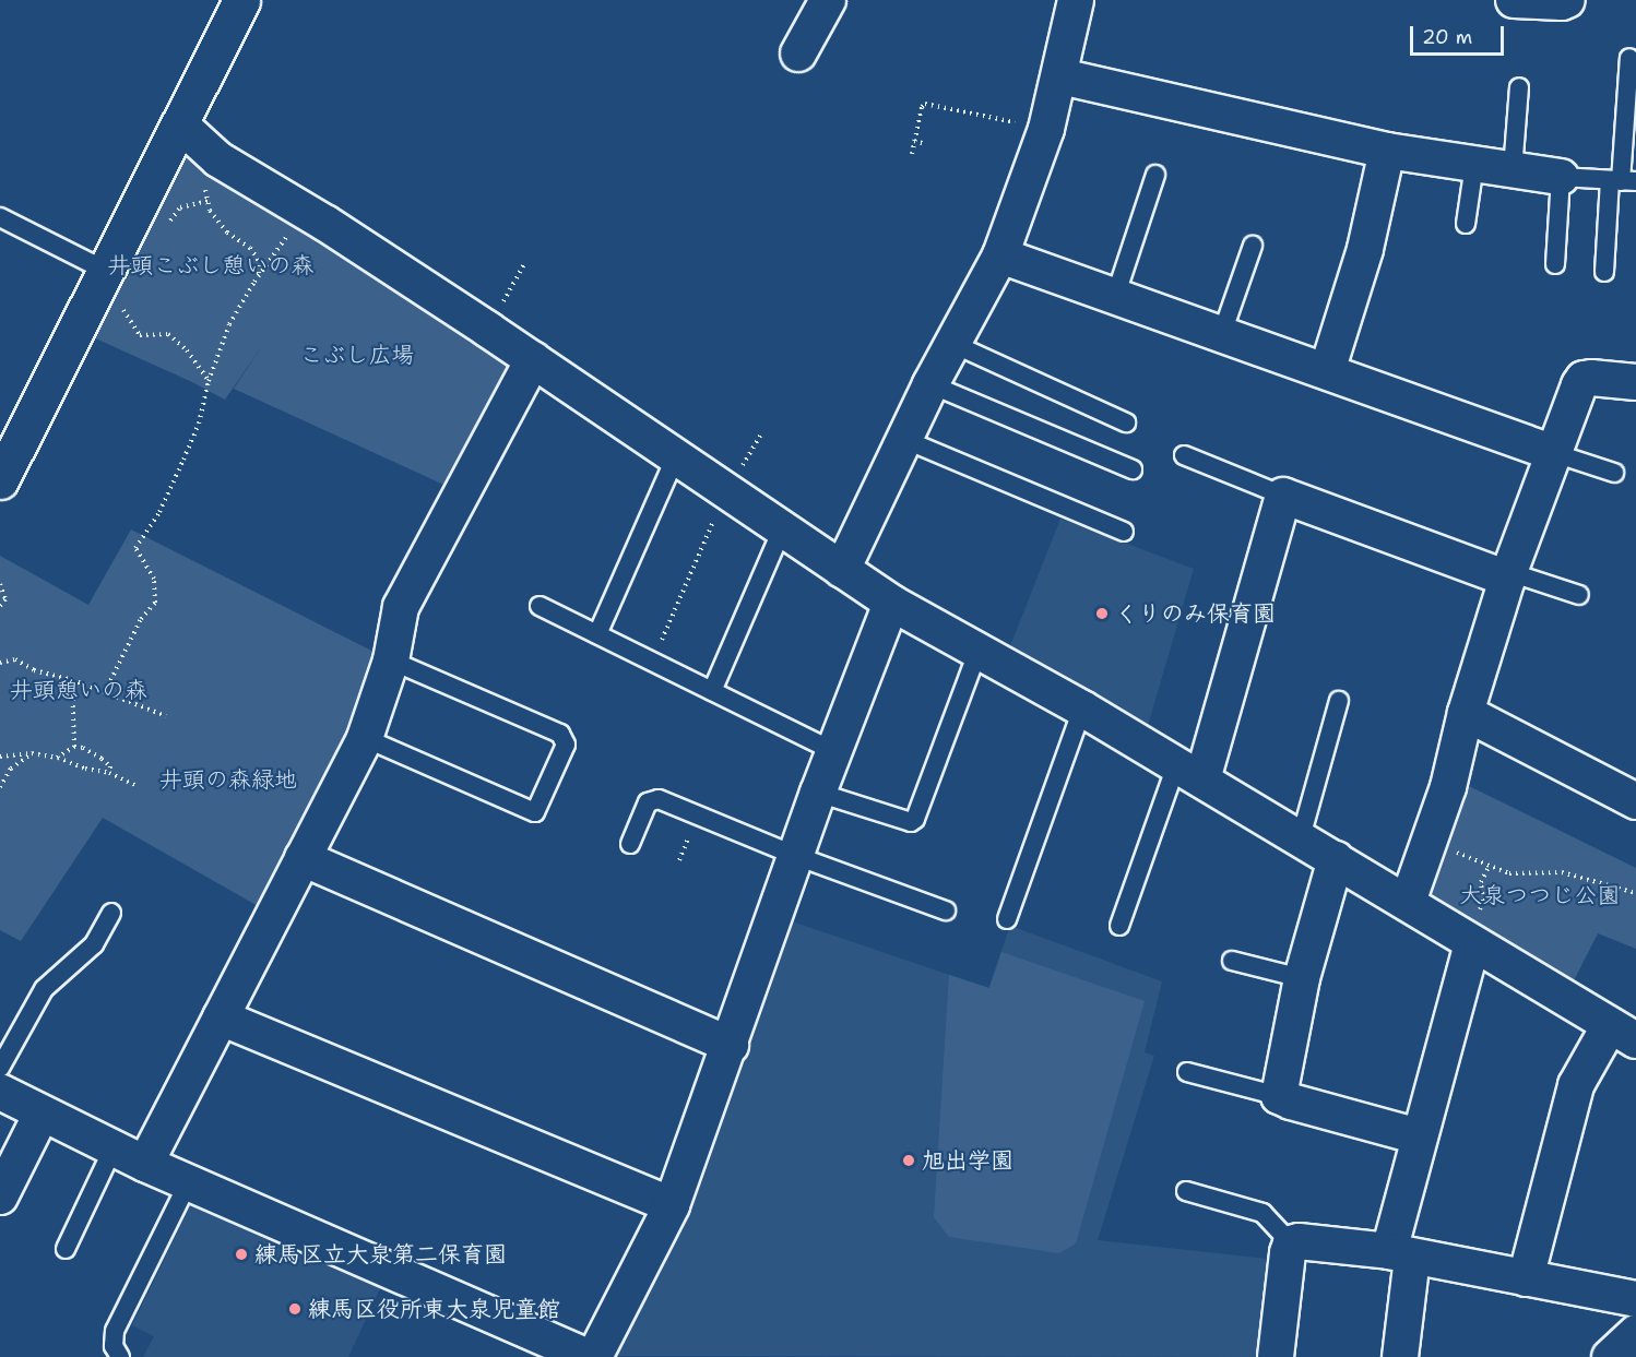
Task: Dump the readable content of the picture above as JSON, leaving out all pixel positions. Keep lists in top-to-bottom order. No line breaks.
{"parks":["井頭こぶし憩いの森","こぶし広場","井頭憩いの森","井頭の森緑地","大泉つつじ公園"],"places":["くりのみ保育園","旭出学園","練馬区立大泉第二保育園","練馬区役所東大泉児童館"],"scale_bar":"20 m"}
